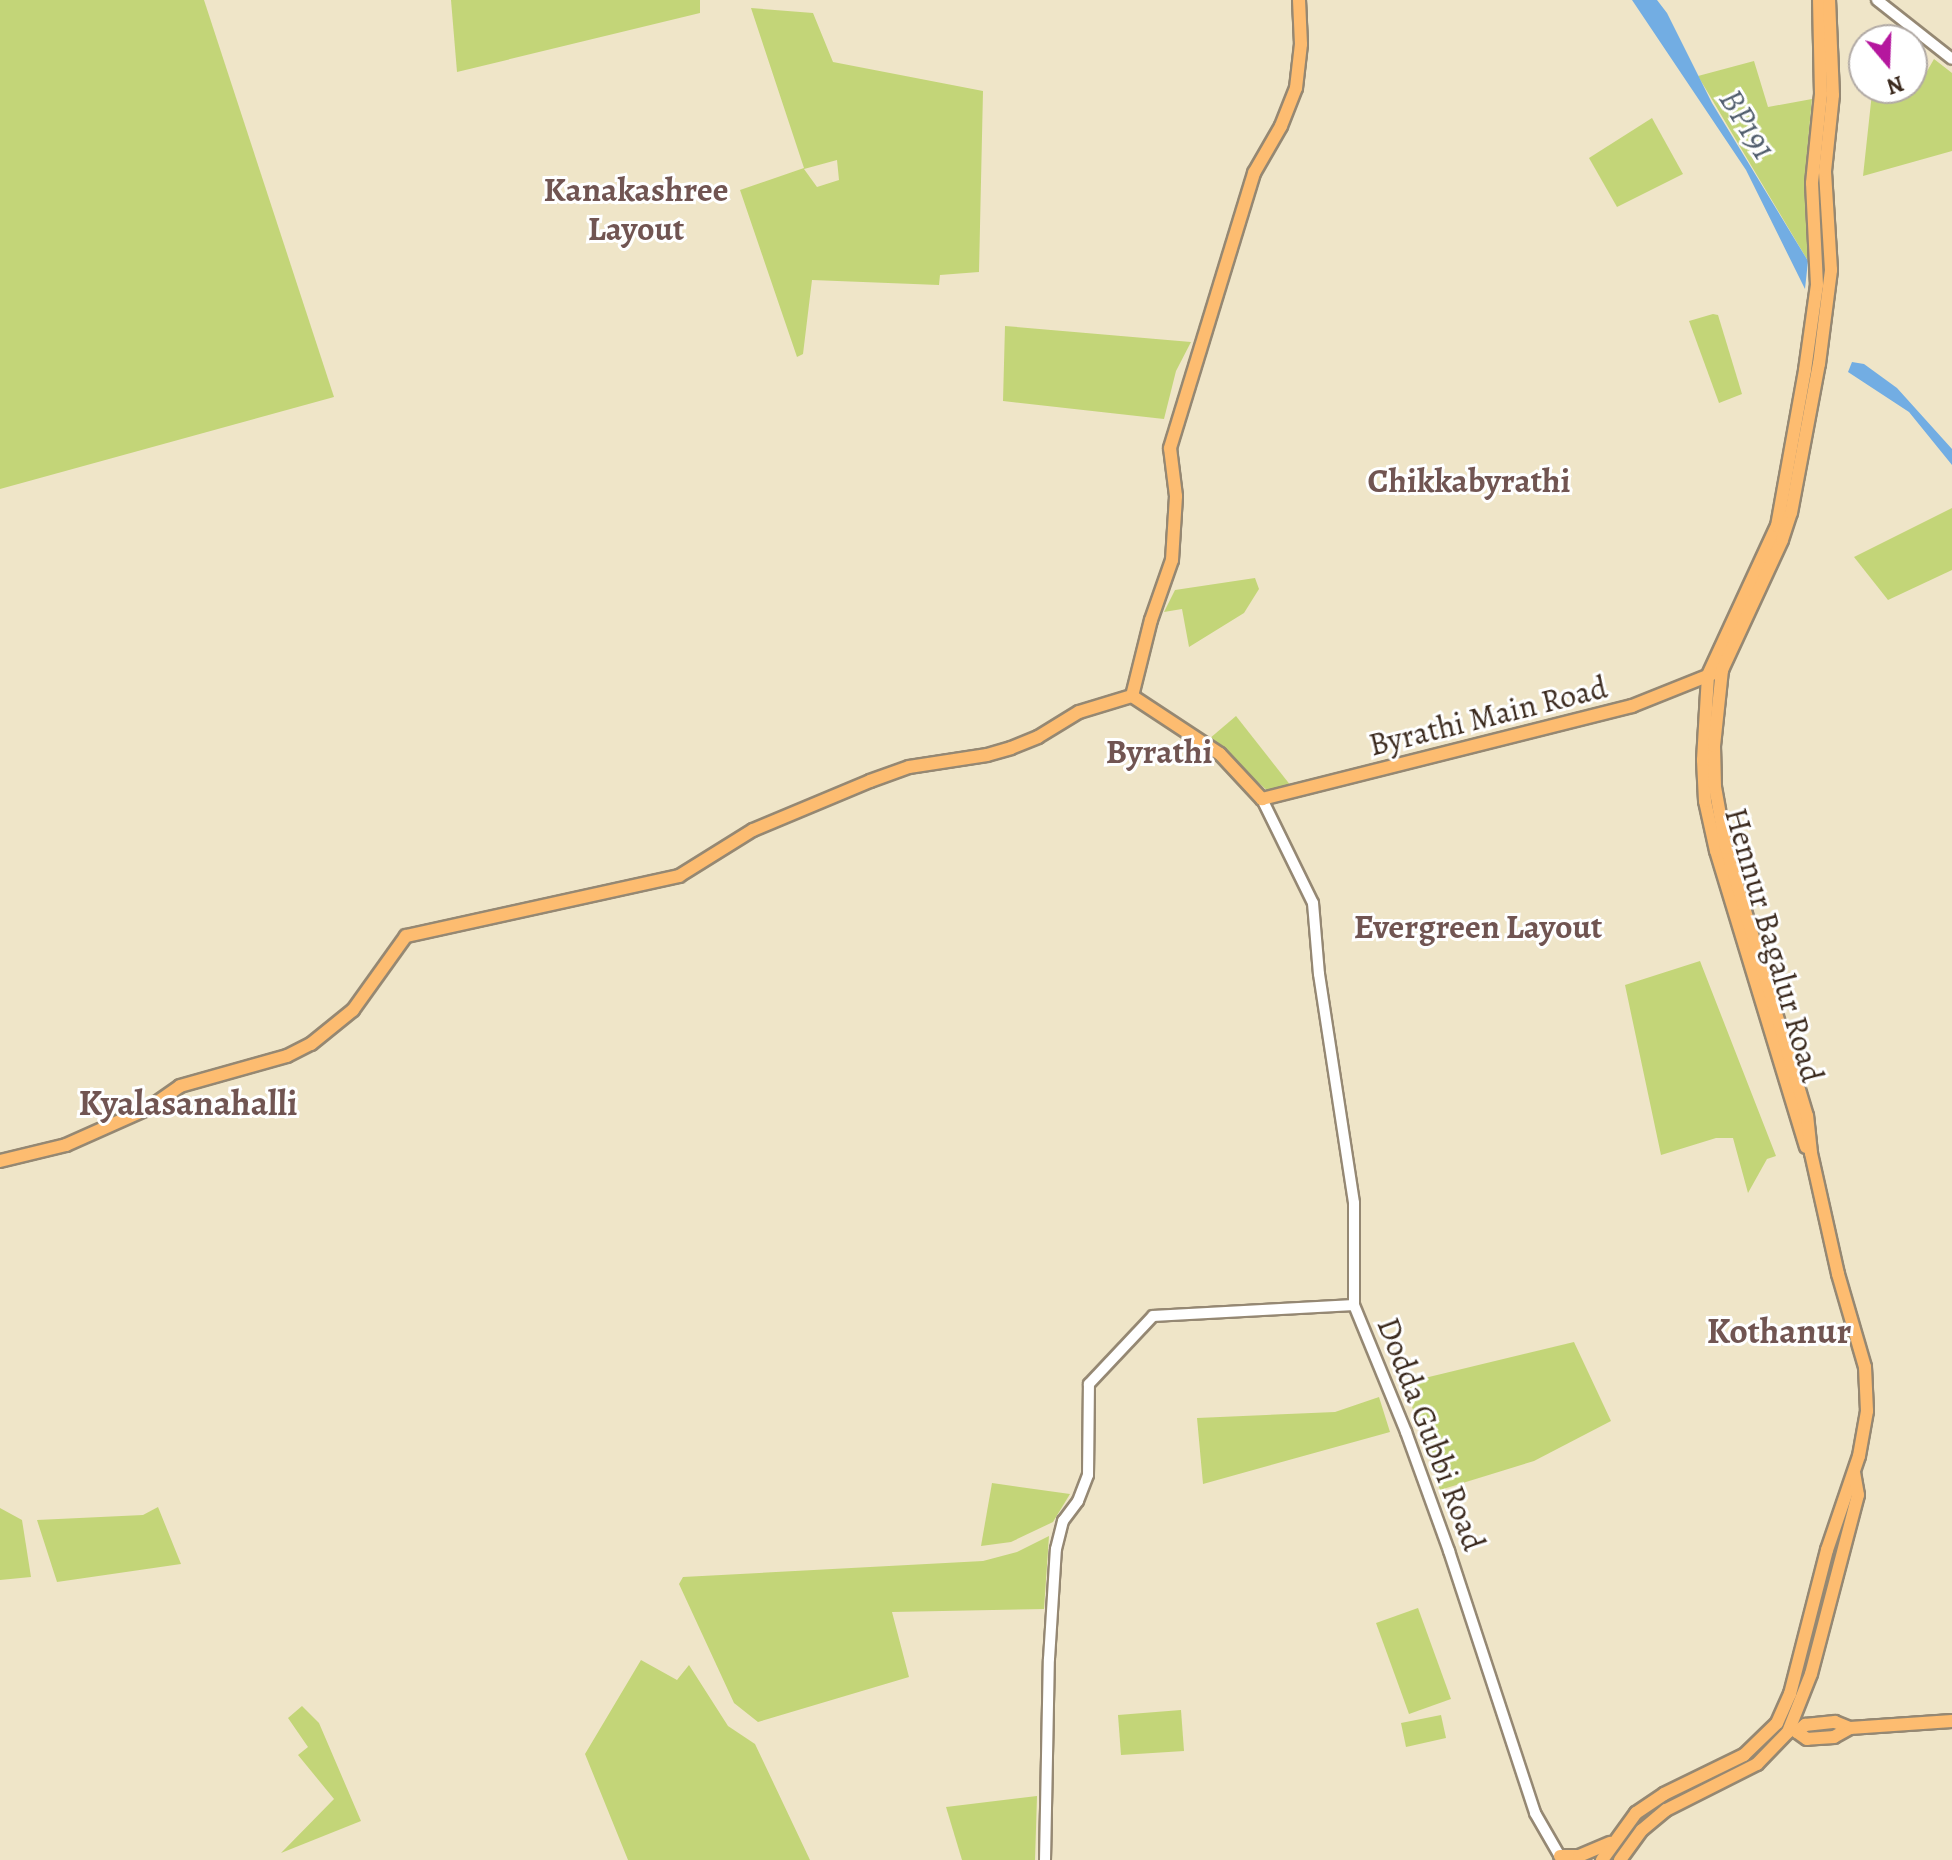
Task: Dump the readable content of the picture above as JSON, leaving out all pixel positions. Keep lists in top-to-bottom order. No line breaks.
{"streets":{"main road":["Byrathi Main Road","Hennur Bagalur Road"],"street":["Dodda Gubbi Road"]},"crossings":[["Byrathi Main Road","Hennur Bagalur Road"]],"districts":["Kanakashree Layout","Chikkabyrathi","Byrathi","Evergreen Layout","Kyalasanahalli","Kothanur"],"water":["BP191"],"north":"bottom"}
